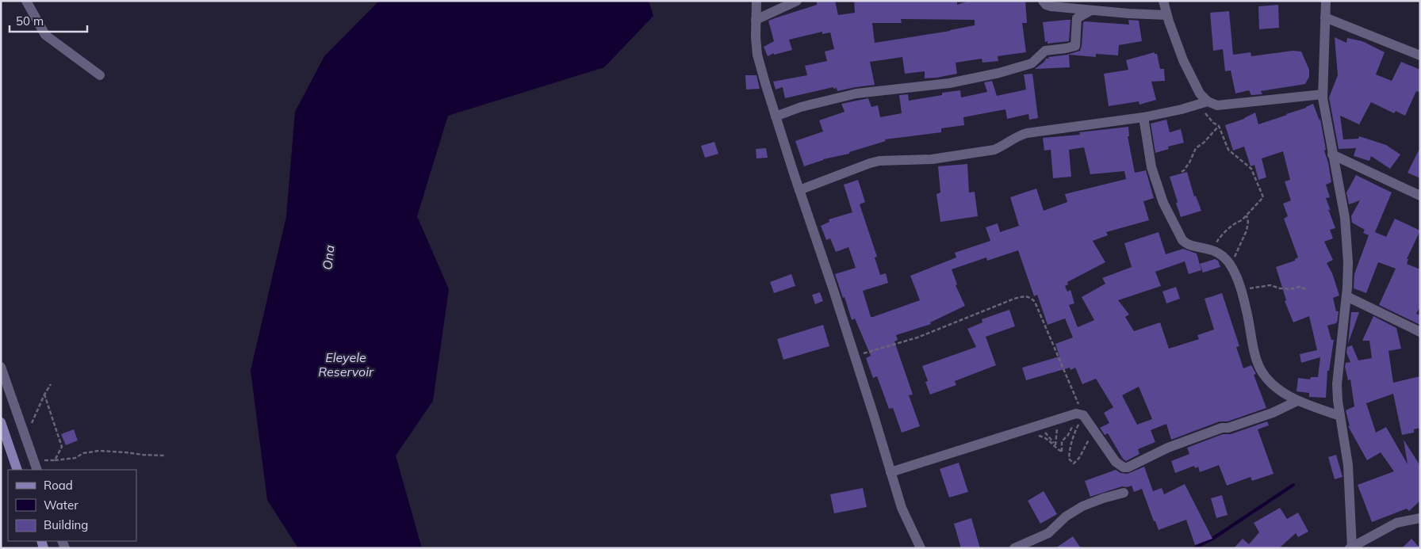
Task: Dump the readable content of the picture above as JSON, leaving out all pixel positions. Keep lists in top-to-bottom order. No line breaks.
{"water":["Ona","Eleyele Reservoir"],"legend":["Road","Water","Building"],"scale_bar":"50 m"}
